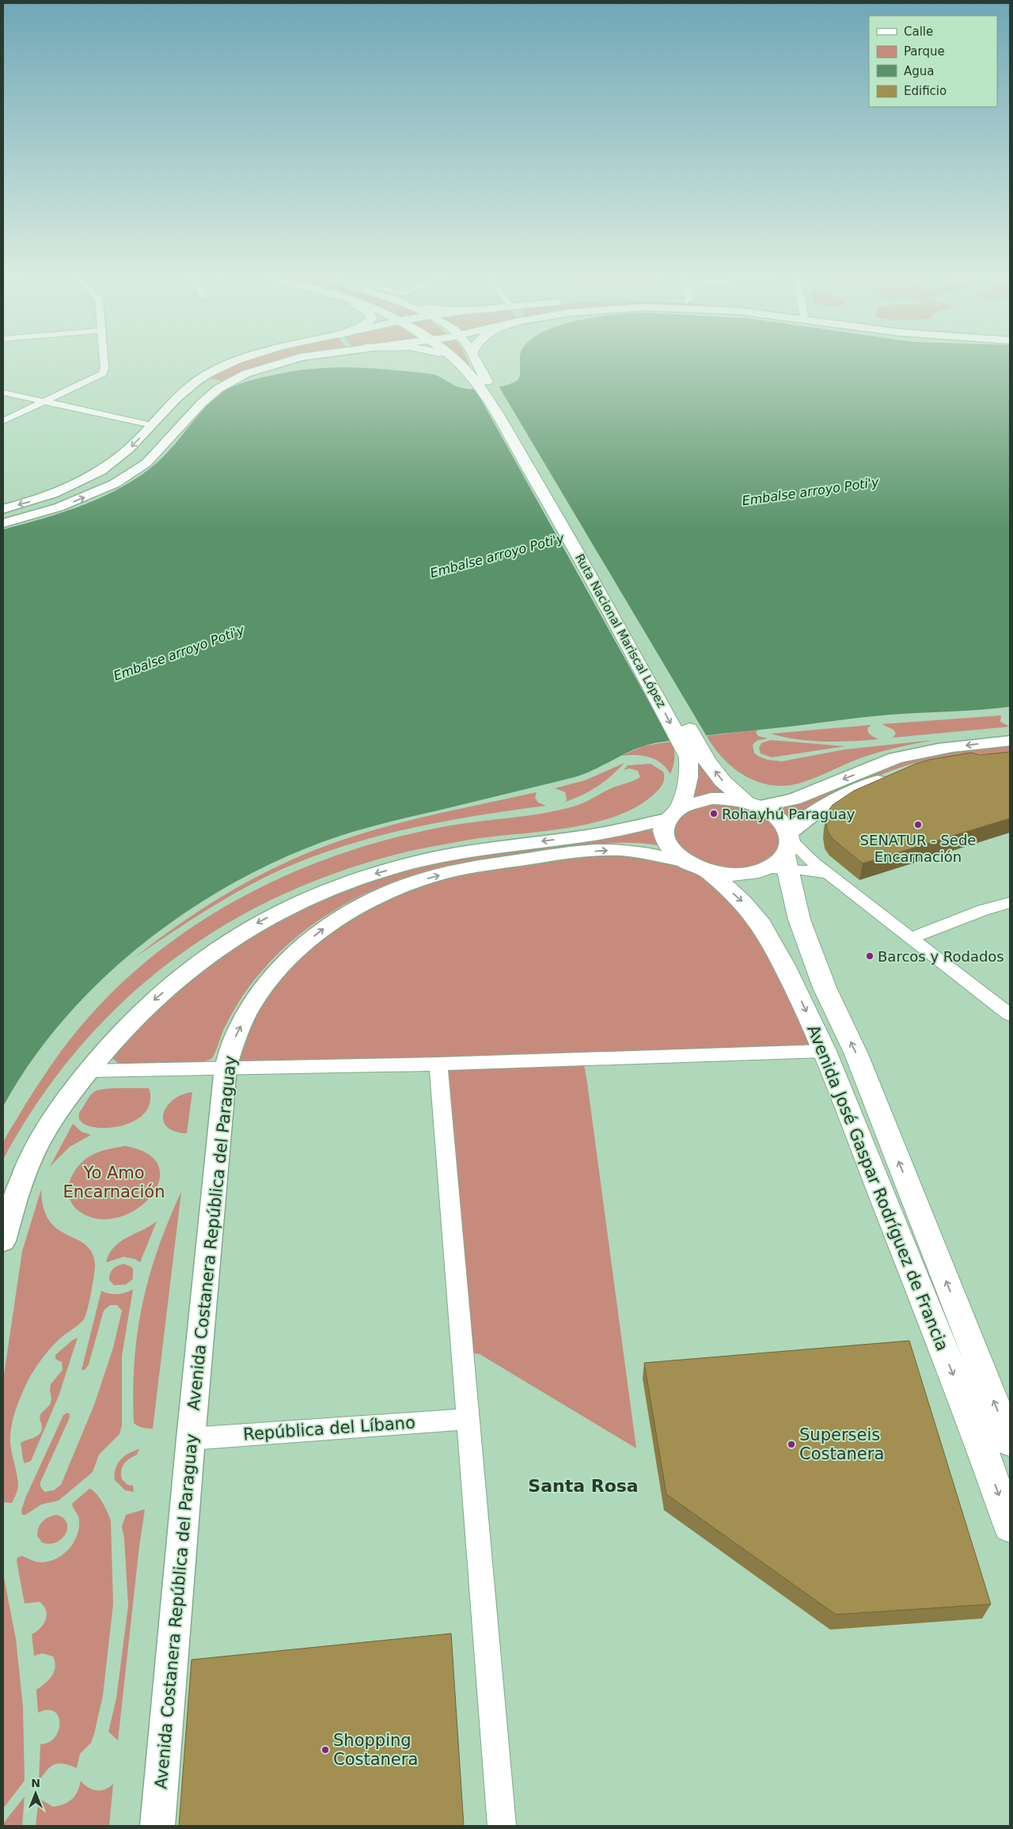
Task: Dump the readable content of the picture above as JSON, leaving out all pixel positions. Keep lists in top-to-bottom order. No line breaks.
{"streets":{"highway":["Ruta Nacional Mariscal López","Avenida José Gaspar Rodríguez de Francia"],"main road":["Avenida Costanera República del Paraguay"],"street":["República del Líbano"]},"crossings":[["Ruta Nacional Mariscal López","Avenida José Gaspar Rodríguez de Francia"],["Ruta Nacional Mariscal López","Avenida Costanera República del Paraguay"],["Avenida José Gaspar Rodríguez de Francia","Avenida Costanera República del Paraguay"],["Avenida Costanera República del Paraguay","República del Líbano"]],"districts":["Santa Rosa"],"water":["Embalse arroyo Poti'y"],"parks":["Yo Amo Encarnación"],"places":["Rohayhú Paraguay","SENATUR - Sede Encarnación","Barcos y Rodados","Superseis Costanera","Shopping Costanera"],"legend":["Calle","Parque","Agua","Edificio"],"north":"top"}
